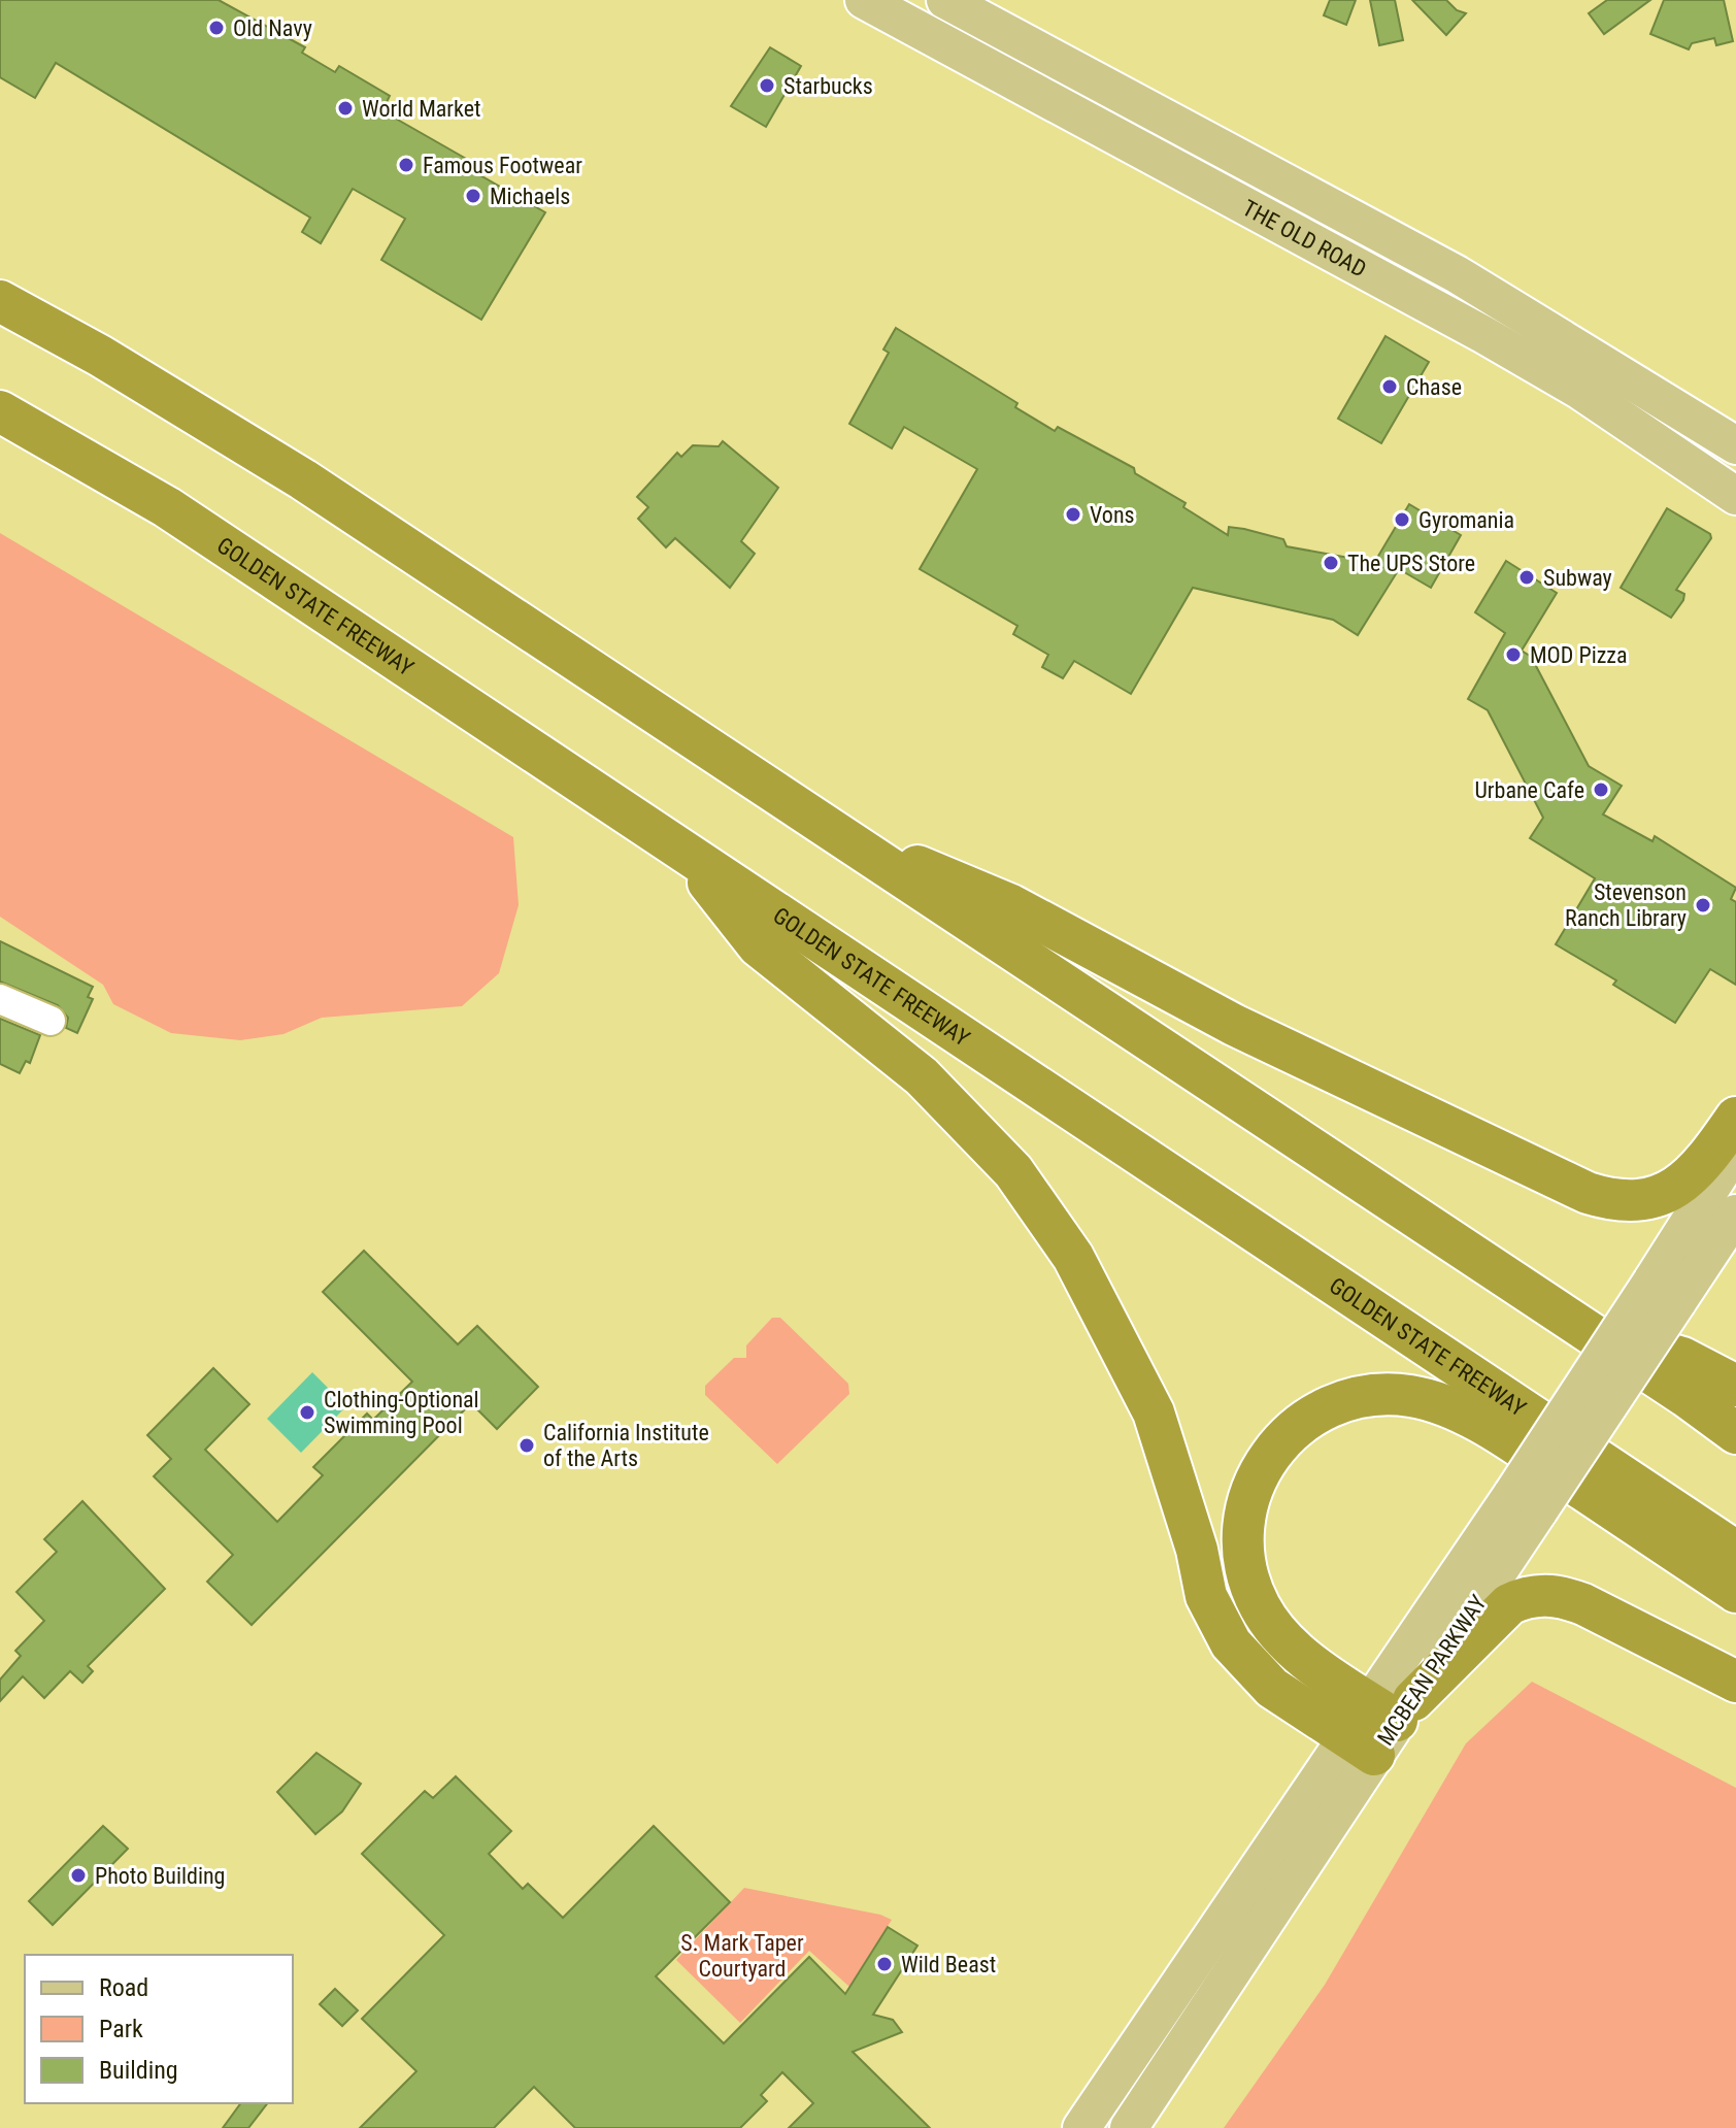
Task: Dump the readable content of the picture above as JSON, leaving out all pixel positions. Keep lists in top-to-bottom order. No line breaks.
{"streets":{"highway":["GOLDEN STATE FREEWAY"],"main road":["THE OLD ROAD","MCBEAN PARKWAY"]},"parks":["S. Mark Taper Courtyard"],"places":["Old Navy","Starbucks","World Market","Famous Footwear","Michaels","Chase","Vons","Gyromania","The UPS Store","Subway","MOD Pizza","Urbane Cafe","Stevenson Ranch Library","Clothing-Optional Swimming Pool","California Institute of the Arts","Photo Building","Wild Beast"],"legend":["Road","Park","Building"]}
